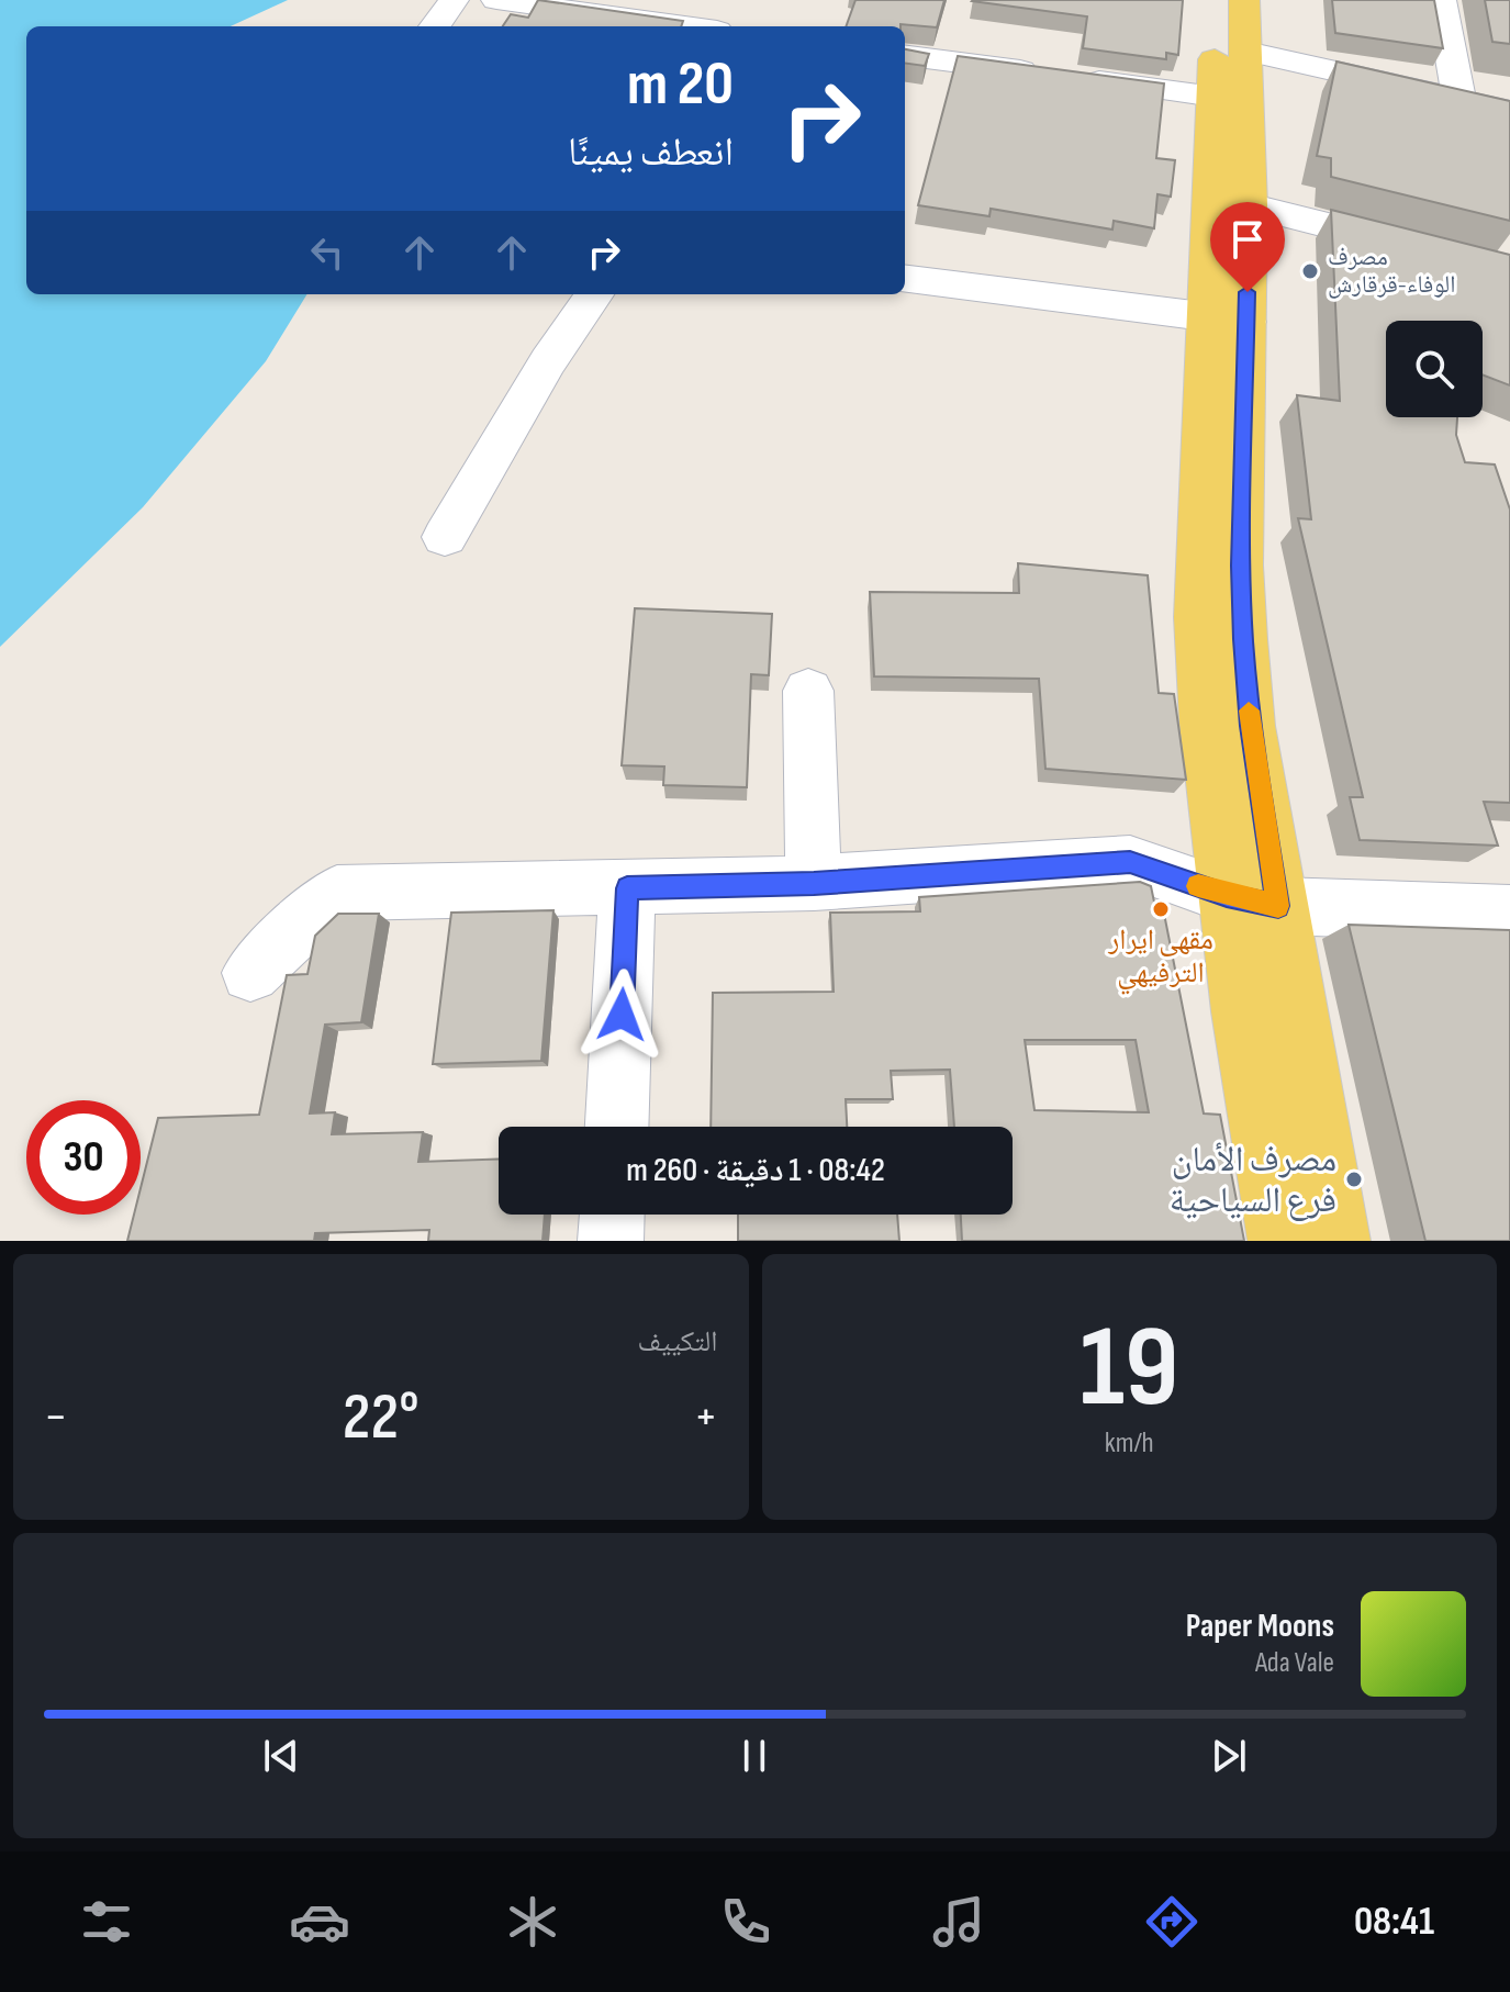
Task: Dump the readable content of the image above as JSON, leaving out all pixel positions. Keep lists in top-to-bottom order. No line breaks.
{"places":["مصرف الوفاء-قرقارش","مقهى ايرار الترفيهي","مصرف الأمان فرع السياحية"],"page":{"turn":["20 m","انعطف يمينًا"],"limit":"30","trip":"08:42 · 1 دقيقة · 260 m","tile":[["19","km/h"],"التكييف"],"heat":["−","22°","+"],"song":["Paper Moons","Ada Vale"],"tabs":"08:41"}}
